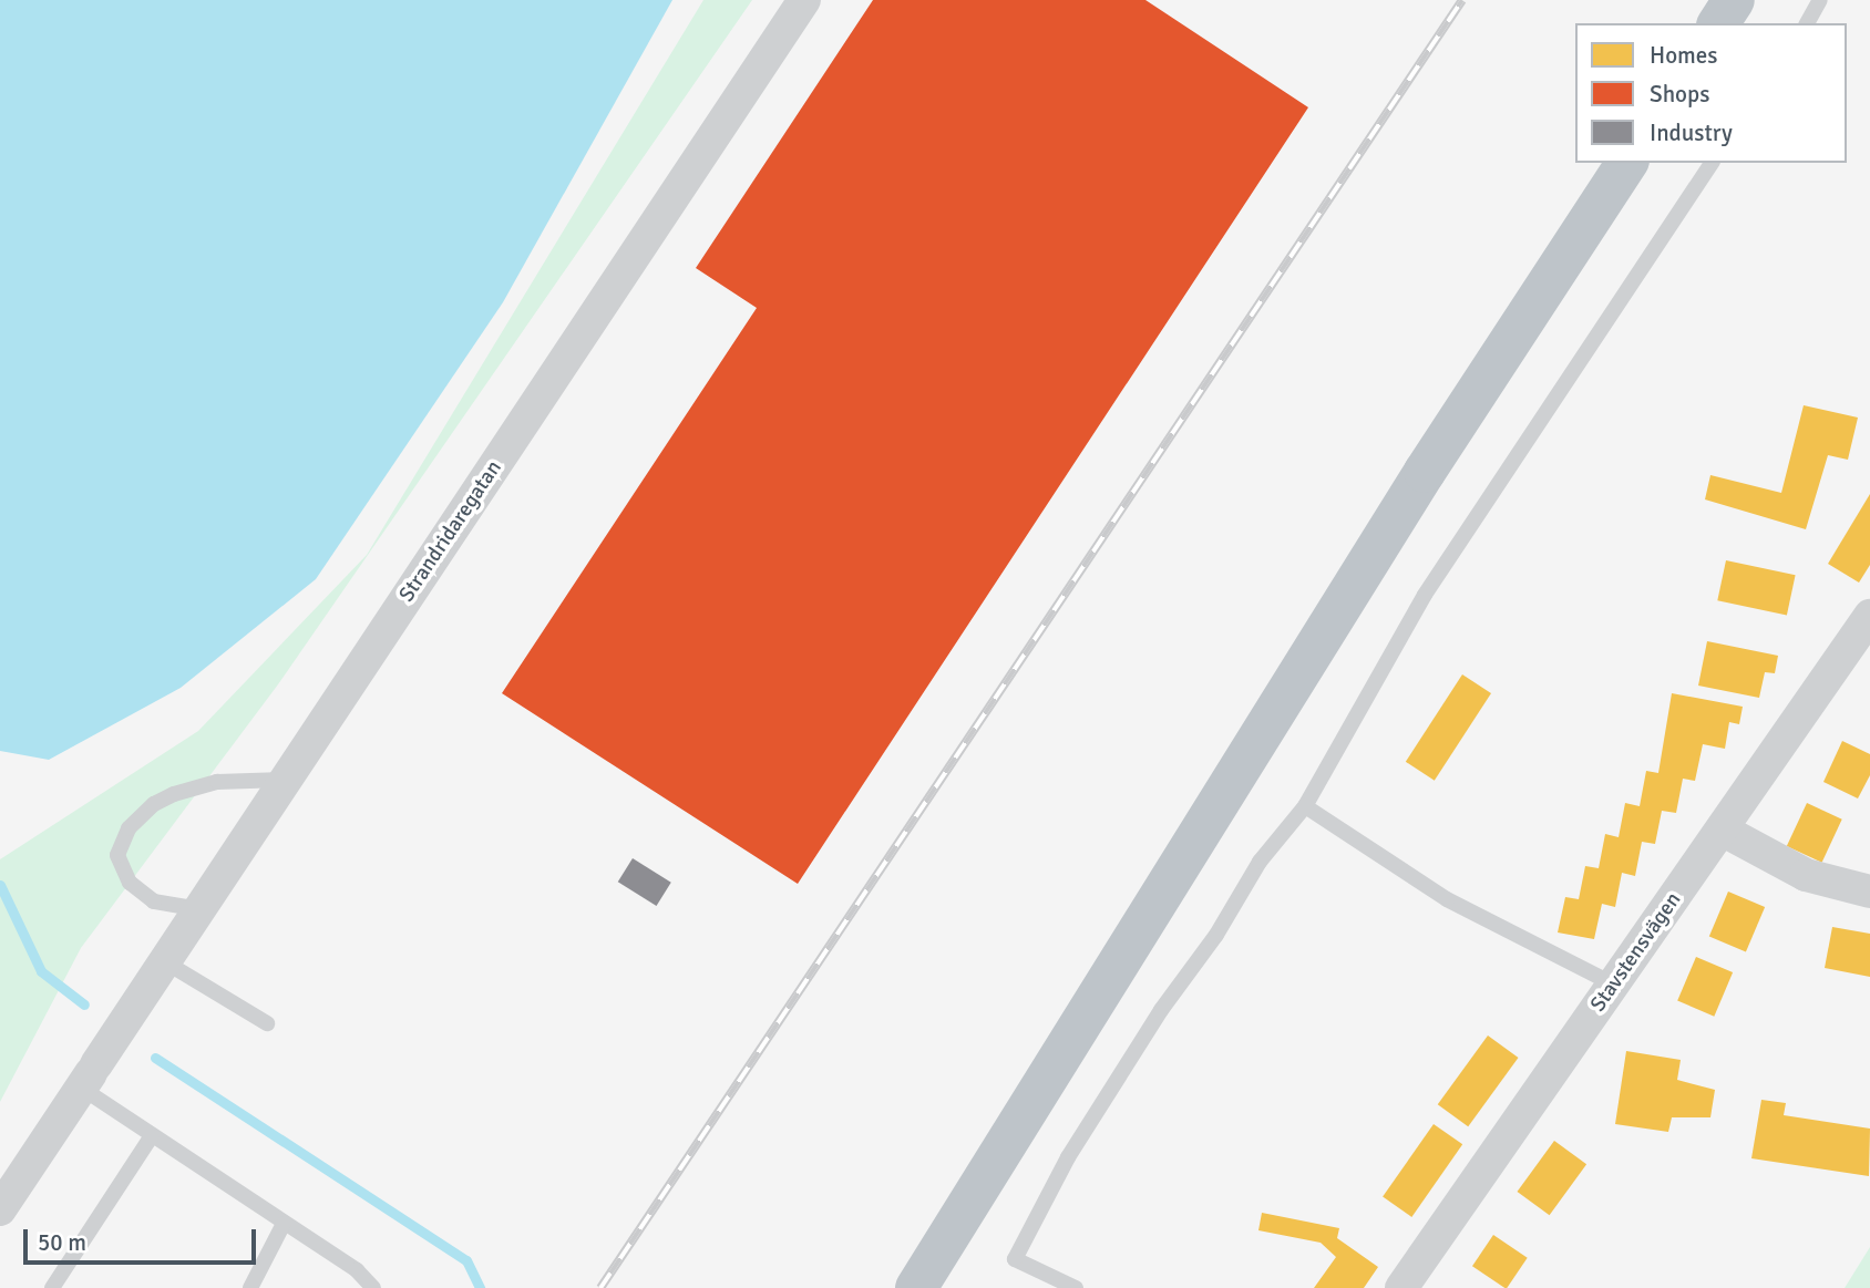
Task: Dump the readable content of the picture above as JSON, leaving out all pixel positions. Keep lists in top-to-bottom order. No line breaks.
{"streets":{"street":["Strandridaregatan","Stavstensvägen"]},"legend":["Homes","Shops","Industry"],"scale_bar":"50 m"}
